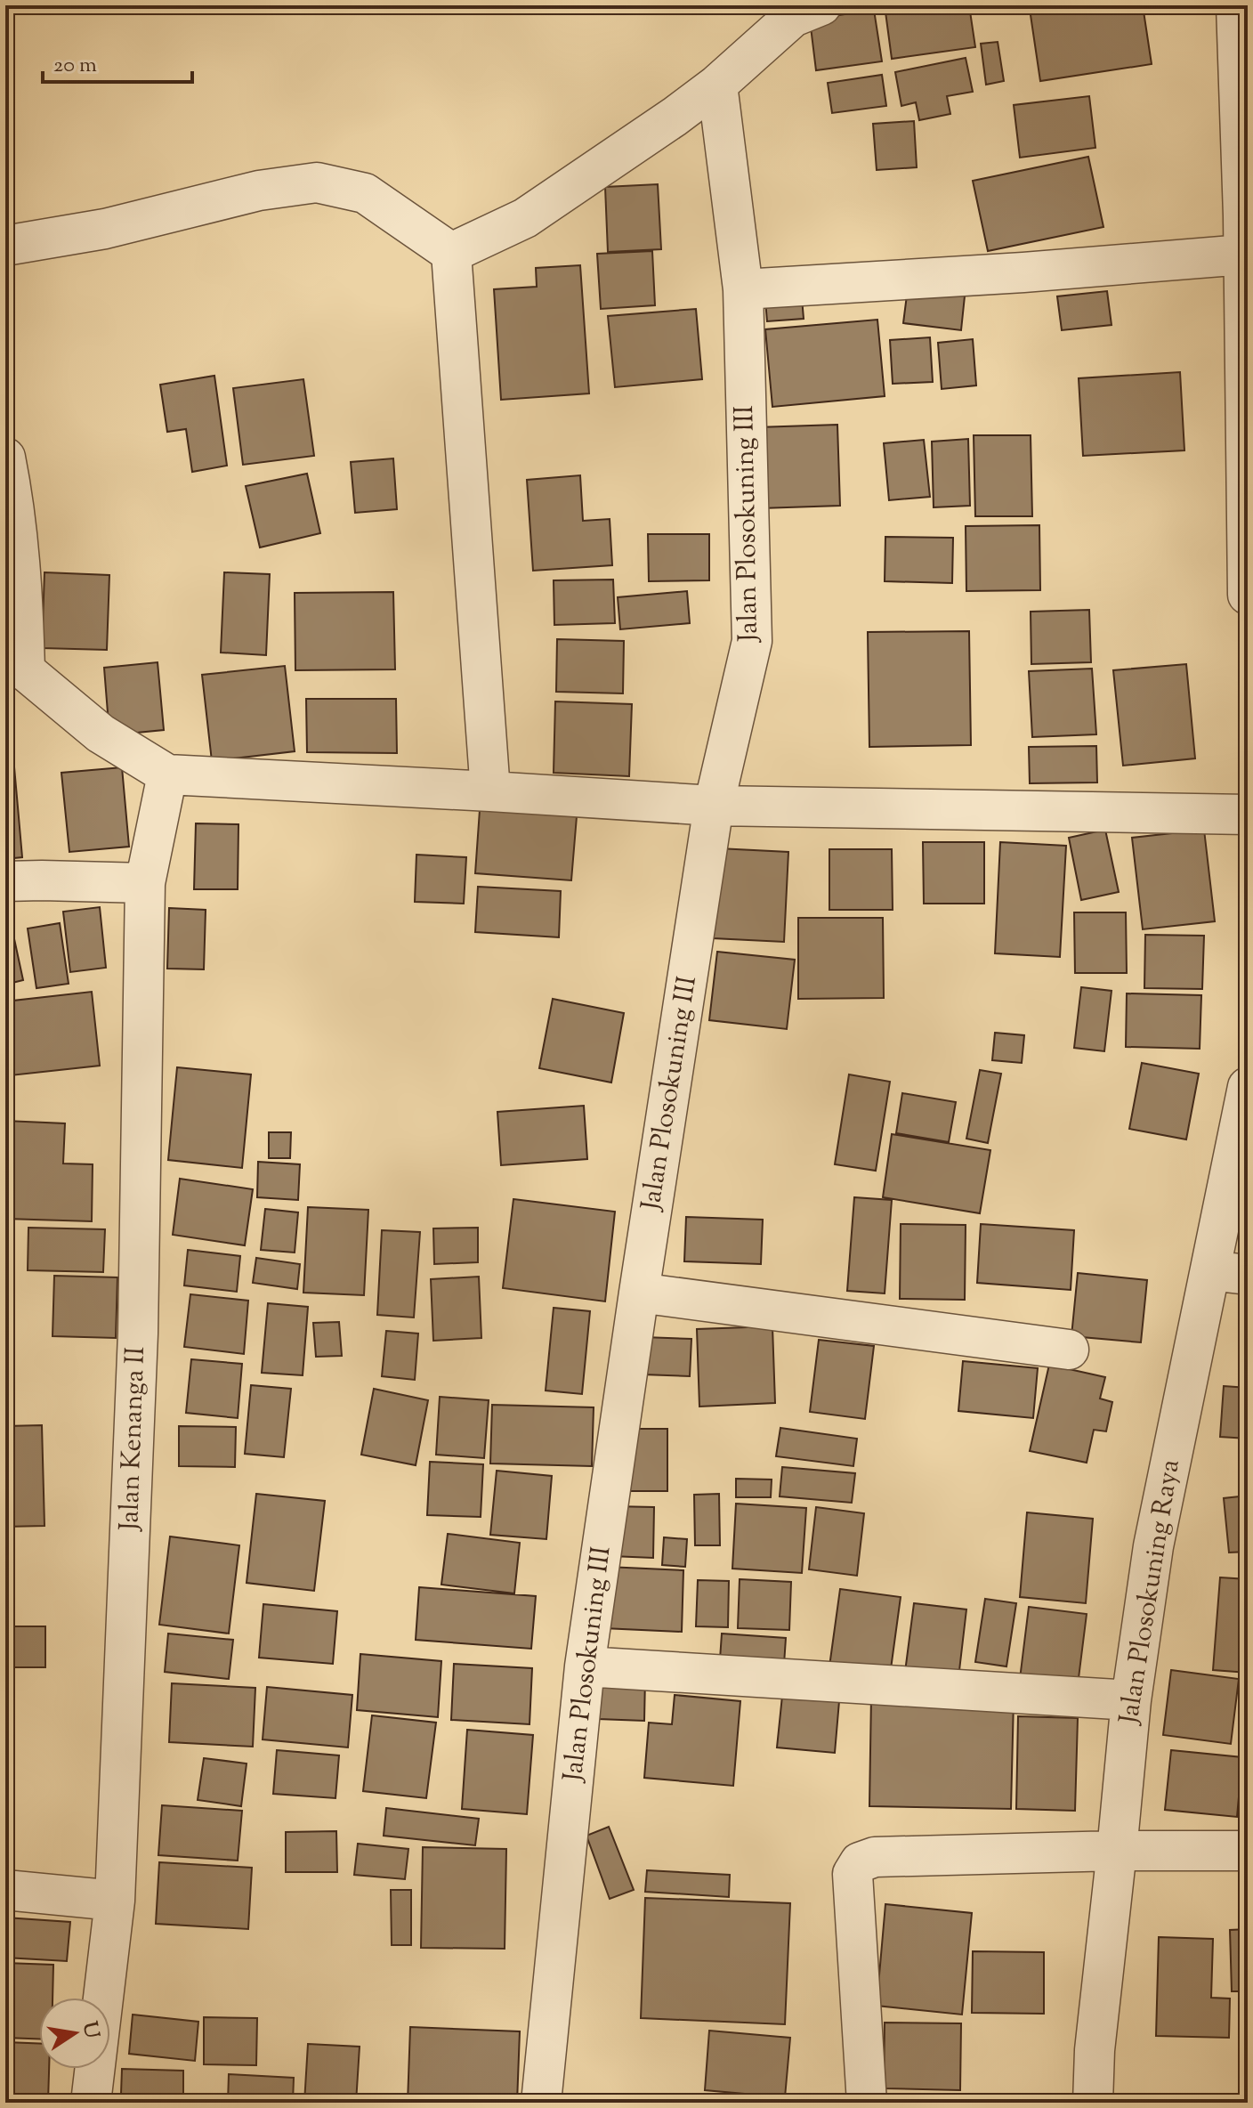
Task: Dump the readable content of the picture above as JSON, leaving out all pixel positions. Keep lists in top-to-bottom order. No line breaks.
{"streets":{"street":["Jalan Plosokuning III","Jalan Kenanga II","Jalan Plosokuning Raya"]},"scale_bar":"20 m","north":"right"}
